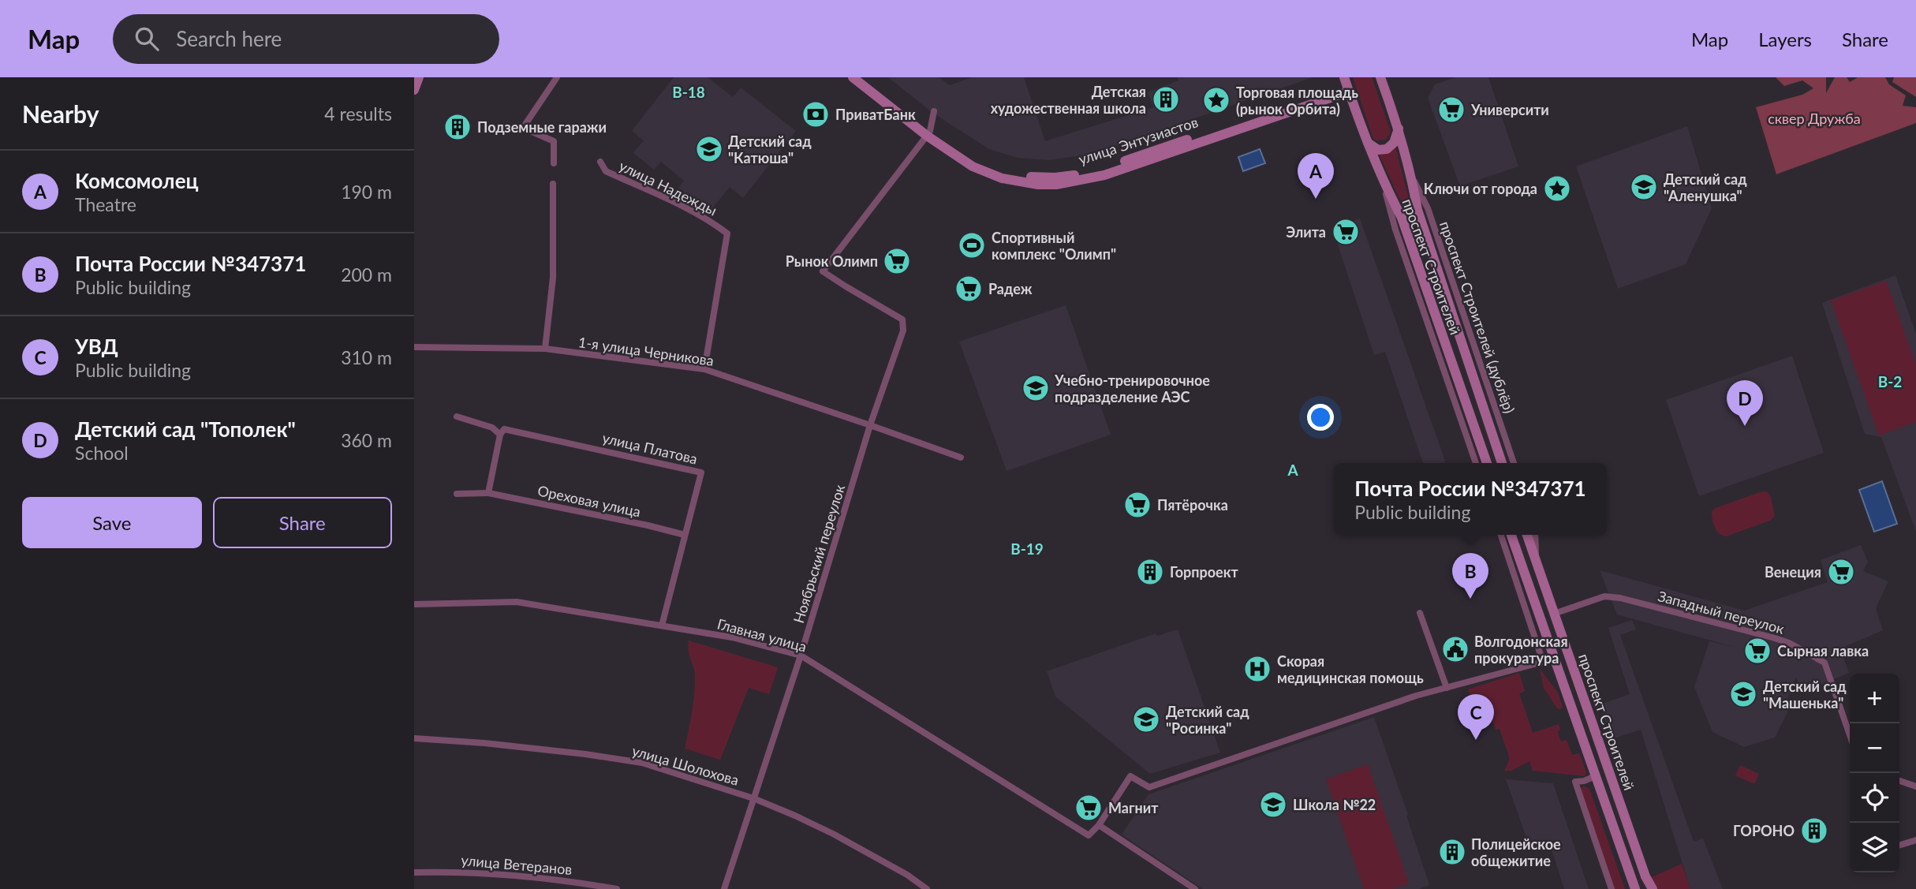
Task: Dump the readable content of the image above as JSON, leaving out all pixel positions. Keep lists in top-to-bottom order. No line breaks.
{"streets":{"main road":["улица Энтузиастов","проспект Строителей"],"street":["улица Надежды","проспект Строителей (дублёр)","1-я улица Черникова","улица Платова","Ореховая улица","Ноябрьский переулок","Западный переулок","Главная улица","улица Шолохова","улица Ветеранов"]},"crossings":[["улица Энтузиастов","проспект Строителей"],["улица Энтузиастов","Ноябрьский переулок"],["улица Надежды","1-я улица Черникова"],["проспект Строителей","проспект Строителей (дублёр)"],["проспект Строителей","Западный переулок"],["1-я улица Черникова","Ноябрьский переулок"],["улица Платова","Ореховая улица"],["улица Платова","Главная улица"],["Ноябрьский переулок","Главная улица"],["Ноябрьский переулок","улица Шолохова"]],"districts":["В-18","В-2","А","В-19"],"parks":["сквер Дружба"],"places":{"building":["Детская художественная школа","Подземные гаражи","Горпроект","ГОРОНО","Полицейское общежитие"],"place":["Торговая площадь (рынок Орбита)","Ключи от города"],"supermarket":["Университи","Элита","Рынок Олимп","Радеж","Пятёрочка","Венеция","Сырная лавка","Магнит"],"bank":["ПриватБанк"],"school or university":["Детский сад \"Катюша\"","Детский сад \"Аленушка\"","Учебно-тренировочное подразделение АЭС","Детский сад \"Машенька\"","Детский сад \"Росинка\"","Школа №22"],"sports":["Спортивный комплекс \"Олимп\""],"public building":["Волгодонская прокуратура"],"hospital":["Скорая медицинская помощь"]},"page":{"header":"Map","search":"Search here","nav":["Map","Layers","Share"],"heading":["Nearby","4 results"],"list":[{"mark":"A","name":"Комсомолец","note":"Theatre","value":"190 m"},{"mark":"B","name":"Почта России №347371","note":"Public building","value":"200 m"},{"mark":"C","name":"УВД","note":"Public building","value":"310 m"},{"mark":"D","name":"Детский сад \"Тополек\"","note":"School","value":"360 m"}],"pins":["A","D","B","C"],"popup":["Почта России №347371","Public building"],"buttons":["Save","Share"],"map_buttons":["+","−"]}}
